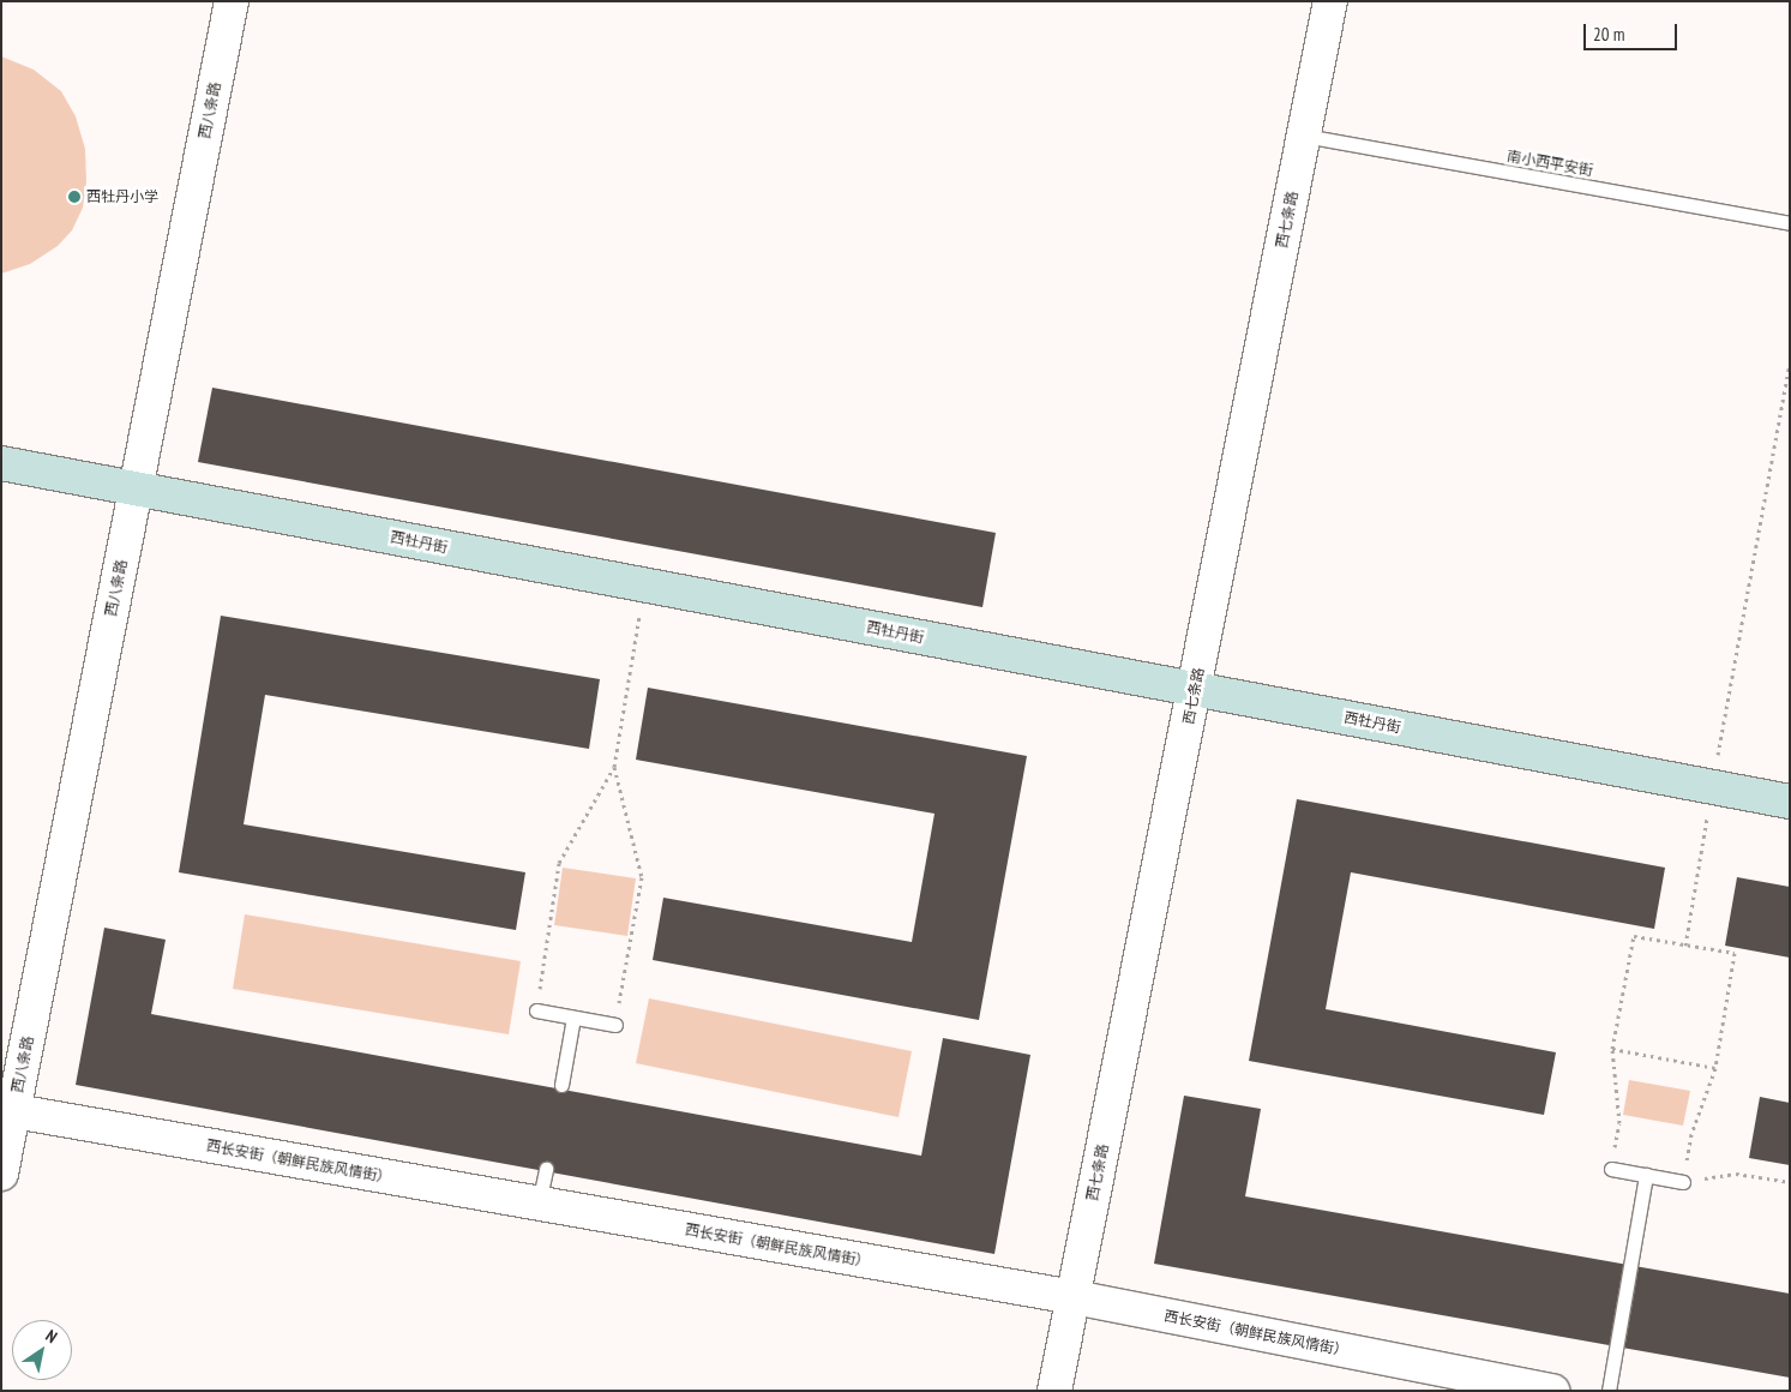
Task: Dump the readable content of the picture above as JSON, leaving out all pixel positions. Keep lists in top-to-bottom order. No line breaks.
{"streets":{"main road":["西牡丹街"],"street":["西八条路","西七条路","西长安街（朝鲜民族风情街）"],"lane":["南小西平安街"]},"crossings":[["西八条路","西牡丹街"],["西八条路","西长安街（朝鲜民族风情街）"],["南小西平安街","西七条路"],["西七条路","西牡丹街"],["西七条路","西长安街（朝鲜民族风情街）"]],"places":["西牡丹小学"],"scale_bar":"20 m","north":"top right"}
